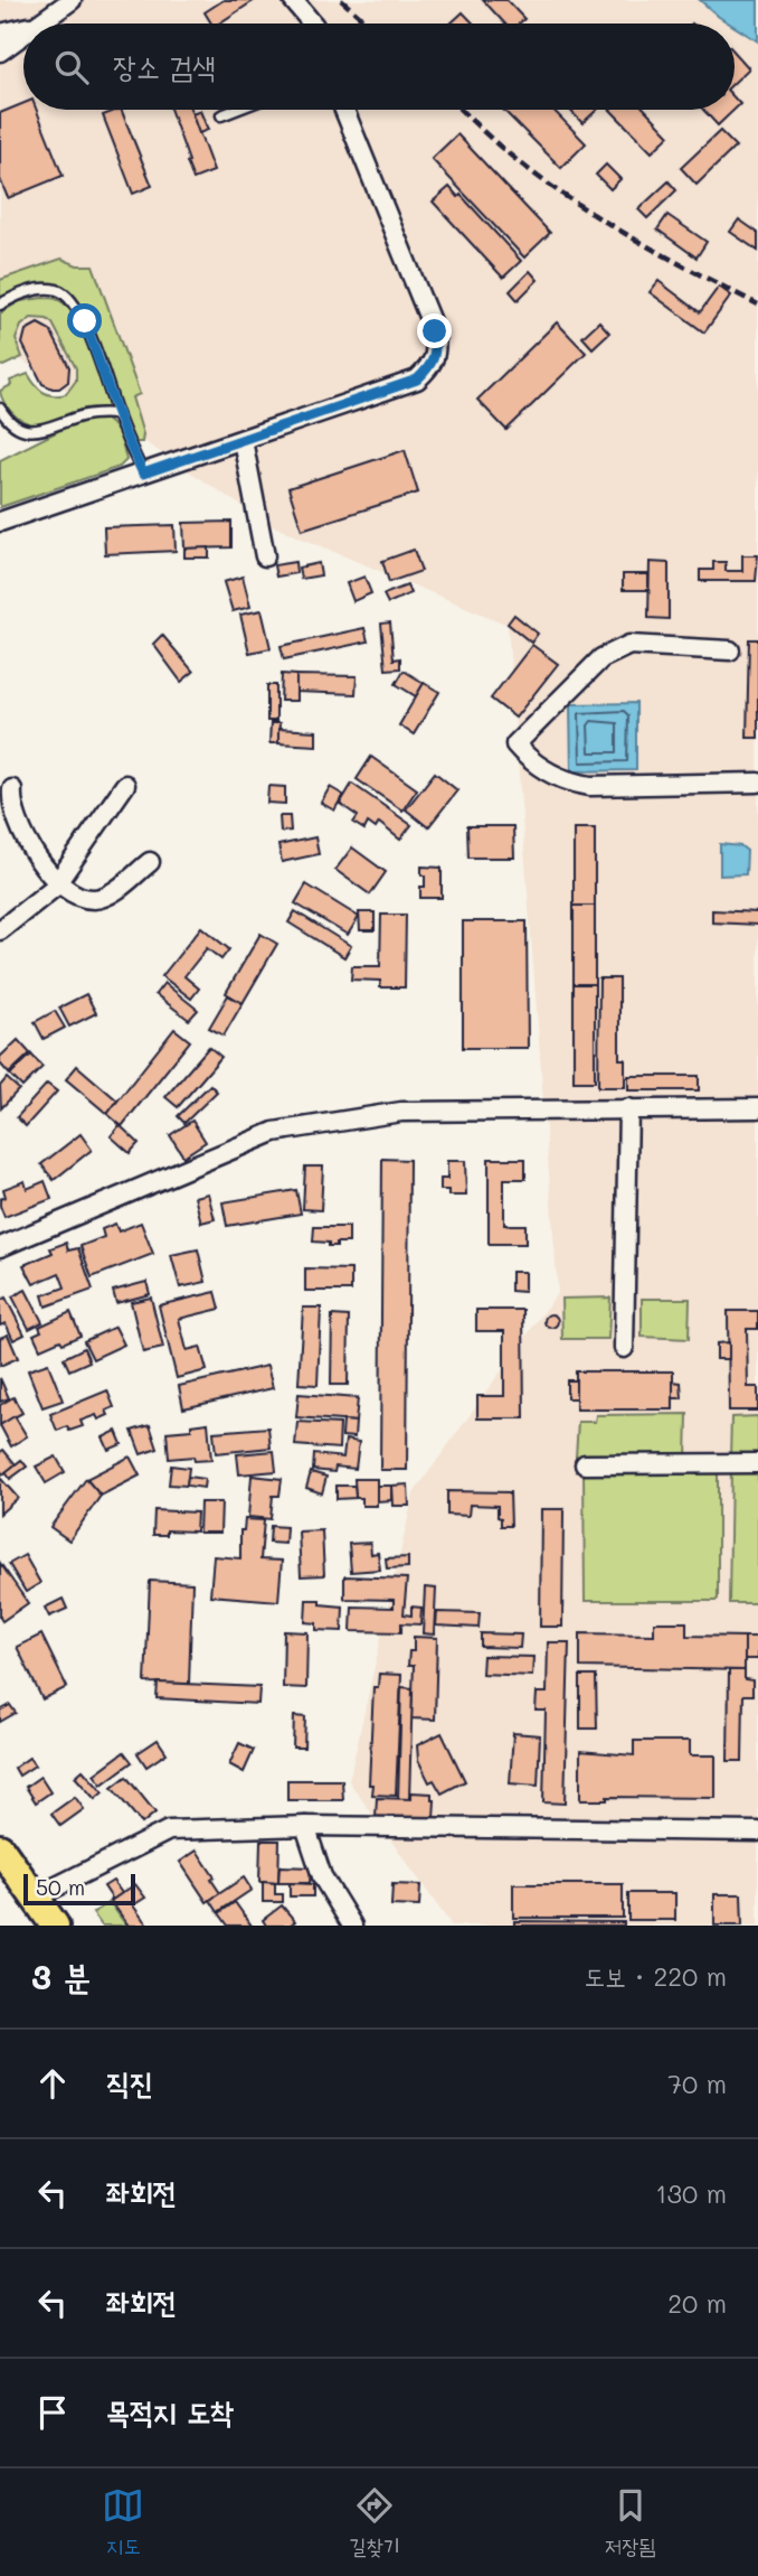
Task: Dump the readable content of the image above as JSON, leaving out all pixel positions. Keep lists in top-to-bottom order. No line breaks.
{"scale_bar":"50 m","page":{"search":"장소 검색","scale":"50 m","heading":["3 분","도보 · 220 m"],"list":[["직진","70 m"],["좌회전","130 m"],["좌회전","20 m"],"목적지 도착"],"nav":["지도","길찾기","저장됨"]}}
